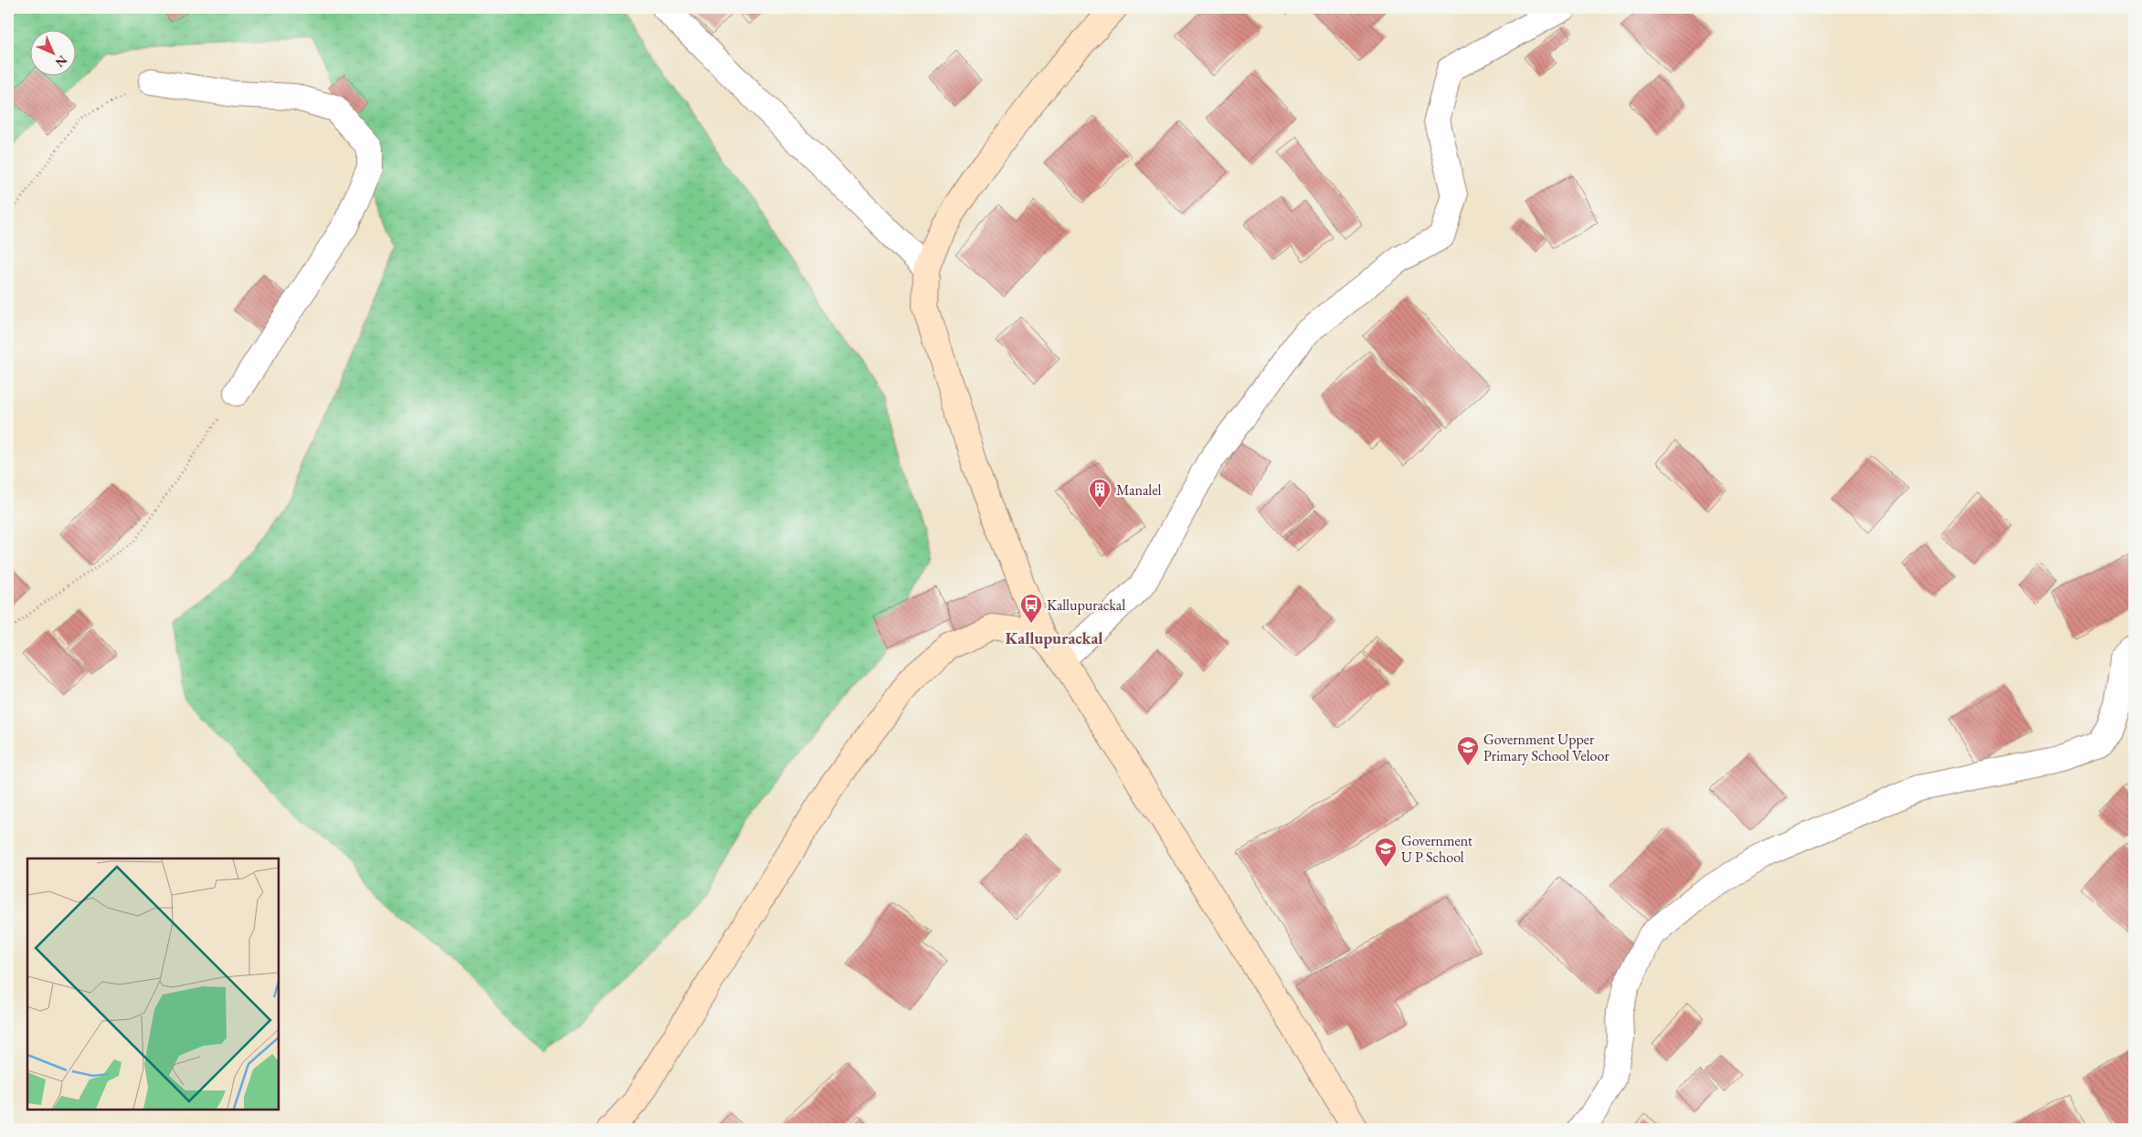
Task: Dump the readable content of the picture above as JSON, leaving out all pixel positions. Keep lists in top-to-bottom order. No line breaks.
{"districts":["Kallupurackal"],"places":{"building":["Manalel"],"bus stop":["Kallupurackal"],"school or university":["Government Upper Primary School Veloor","Government U P School"]},"north":"bottom right"}
